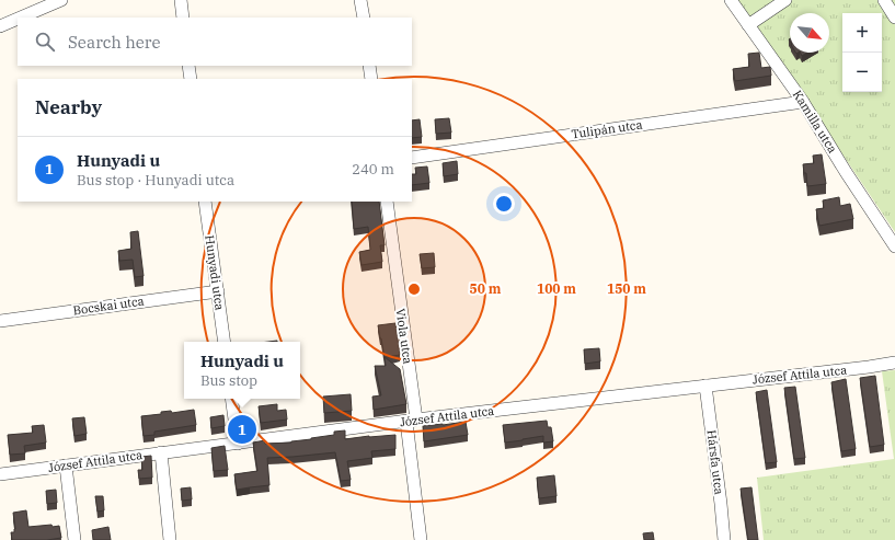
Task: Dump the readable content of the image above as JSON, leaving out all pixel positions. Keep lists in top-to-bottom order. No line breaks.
{"streets":{"street":["Kamilla utca","Tulipán utca","Hunyadi utca","Bocskai utca","Viola utca","József Attila utca","Hársfa utca"]},"crossings":[["Kamilla utca","Tulipán utca"],["Hunyadi utca","Bocskai utca"],["Viola utca","József Attila utca"],["József Attila utca","Hársfa utca"]],"north":"bottom right","page":{"map_buttons":["+","−"],"search":"Search here","heading":"Nearby","list":[{"mark":"1","name":"Hunyadi u","note":"Bus stop · Hunyadi utca","value":"240 m"}],"popup":["Hunyadi u","Bus stop"],"pins":"1"},"rings":["50 m","100 m","150 m"]}
